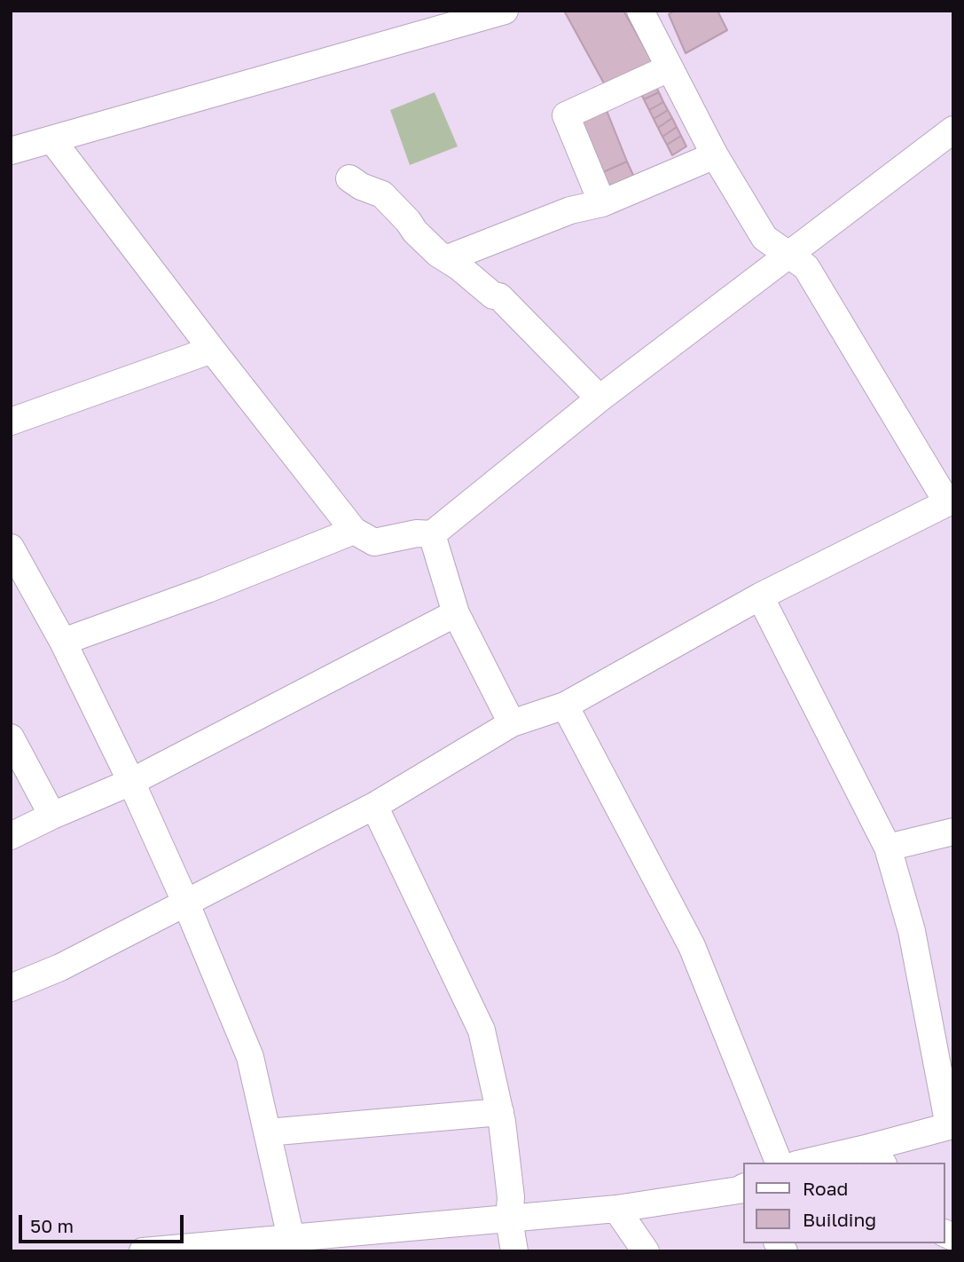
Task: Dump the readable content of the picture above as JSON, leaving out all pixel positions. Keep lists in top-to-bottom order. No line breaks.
{"legend":["Road","Building"],"scale_bar":"50 m"}
